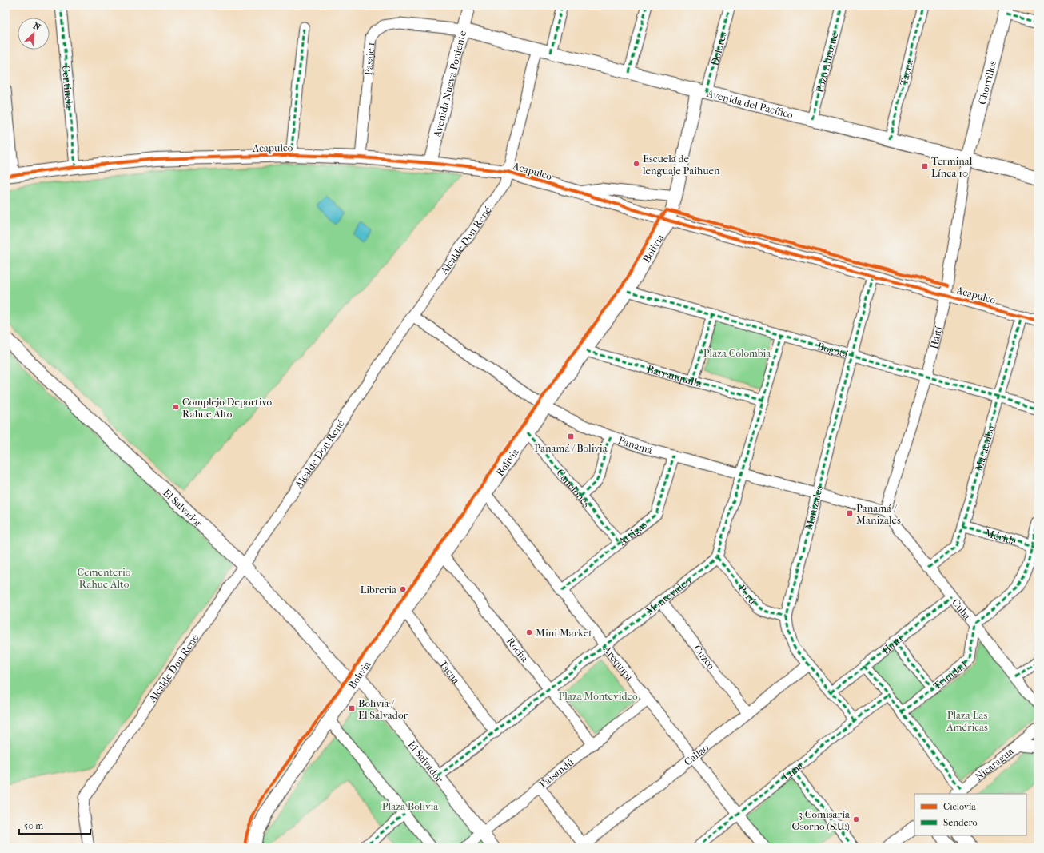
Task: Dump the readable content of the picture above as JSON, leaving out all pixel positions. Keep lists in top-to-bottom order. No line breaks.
{"streets":{"street":["Dolores","Pasaje 1","Pozo Almonte","Tacna","Chorrillos","Avenida Nueva Poniente","Centinela","Avenida del Pacífico","Acapulco","Alcalde Don René","Bolivia","Haití","Bogotá","Barranquilla","Panamá","Maracaibo","Canelones","El Salvador","Manizales","Artigas","Mérida","Perú","Montevideo","Cuba","Rocha","Cuzco","Arequipa","Trinidad","Callao","Nicaragua","Lima","Paisandú"]},"crossings":[["Dolores","Avenida del Pacífico"],["Dolores","Bolivia"],["Pasaje 1","Avenida Nueva Poniente"],["Pasaje 1","Avenida del Pacífico"],["Pasaje 1","Acapulco"],["Pozo Almonte","Avenida del Pacífico"],["Tacna","Avenida del Pacífico"],["Tacna","Bolivia"],["Tacna","Montevideo"],["Chorrillos","Avenida del Pacífico"],["Chorrillos","Haití"],["Avenida Nueva Poniente","Avenida del Pacífico"],["Avenida Nueva Poniente","Acapulco"],["Centinela","Acapulco"],["Avenida del Pacífico","Alcalde Don René"],["Avenida del Pacífico","Bolivia"],["Avenida del Pacífico","Haití"],["Acapulco","Alcalde Don René"],["Acapulco","Bolivia"],["Acapulco","Haití"],["Acapulco","Maracaibo"],["Acapulco","Manizales"],["Alcalde Don René","Panamá"],["Alcalde Don René","El Salvador"],["Bolivia","Bogotá"],["Bolivia","Barranquilla"],["Bolivia","Panamá"],["Bolivia","Canelones"],["Bolivia","El Salvador"],["Bolivia","Rocha"],["Bolivia","Arequipa"],["Haití","Bogotá"],["Haití","Panamá"],["Haití","Manizales"],["Haití","Cuba"],["Bogotá","Maracaibo"],["Bogotá","Manizales"],["Panamá","Manizales"],["Panamá","Artigas"],["Panamá","Cuba"],["Maracaibo","Mérida"],["Maracaibo","Cuba"],["Canelones","Artigas"],["El Salvador","Montevideo"],["El Salvador","Paisandú"],["Manizales","Perú"],["Manizales","Callao"],["Manizales","Lima"],["Artigas","Arequipa"],["Perú","Montevideo"],["Montevideo","Rocha"],["Montevideo","Cuzco"],["Montevideo","Arequipa"],["Cuba","Trinidad"],["Rocha","Paisandú"],["Cuzco","Callao"],["Arequipa","Callao"],["Arequipa","Lima"],["Arequipa","Paisandú"]],"parks":["Plaza Colombia","Cementerio Rahue Alto","Plaza Montevideo","Plaza Las Américas","Plaza Bolivia"],"places":{"other":["Escuela de lenguaje Paihuen","Complejo Deportivo Rahue Alto","Libreria","Mini Market","3 Comisaría Osorno (S.U.)"],"transit":["Terminal Línea 10","Panamá / Bolivia","Panamá / Manizales","Bolivia / El Salvador"]},"legend":["Ciclovía","Sendero"],"scale_bar":"50 m","north":"top right"}
